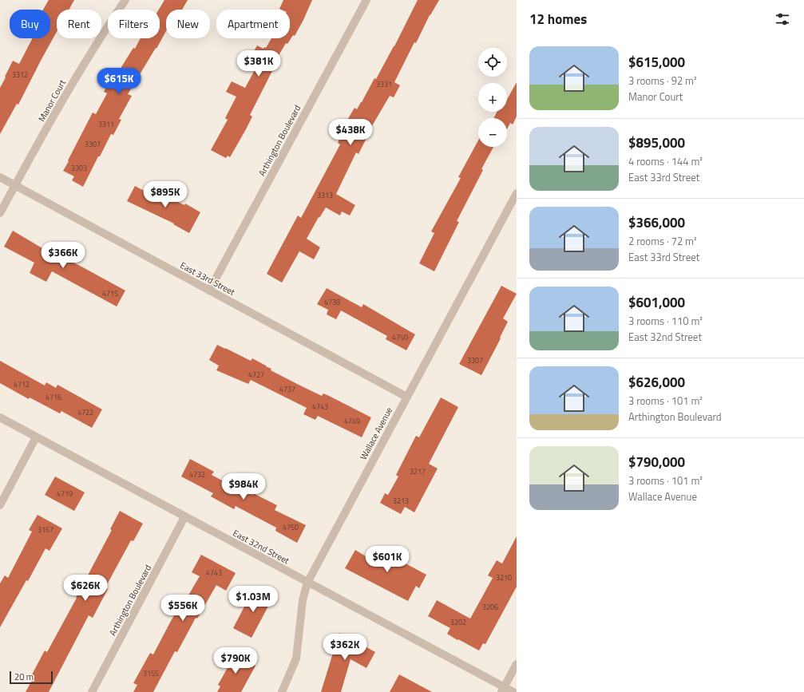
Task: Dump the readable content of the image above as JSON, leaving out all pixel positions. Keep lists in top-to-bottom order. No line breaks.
{"streets":{"street":["Manor Court","Arthington Boulevard","East 33rd Street","Wallace Avenue","East 32nd Street"]},"crossings":[["Manor Court","East 33rd Street"],["Arthington Boulevard","East 33rd Street"],["Arthington Boulevard","East 32nd Street"],["East 33rd Street","Wallace Avenue"],["Wallace Avenue","East 32nd Street"]],"house_numbers":["3312","3331","3311","3307","3303","3313","4715","4738","4750","3307","4727","4712","4737","4716","4743","4722","4749","3217","4732","4719","3213","4750","3167","4743","3210","3206","3202","3155"],"scale_bar":"20 m","page":{"heading":"12 homes","chip":["Buy","Rent","Filters","New","Apartment"],"list":[{"name":"$615,000","note":"3 rooms · 92 m² · Manor Court"},{"name":"$895,000","note":"4 rooms · 144 m² · East 33rd Street"},{"name":"$366,000","note":"2 rooms · 72 m² · East 33rd Street"},{"name":"$601,000","note":"3 rooms · 110 m² · East 32nd Street"},{"name":"$626,000","note":"3 rooms · 101 m² · Arthington Boulevard"},{"name":"$790,000","note":"3 rooms · 101 m² · Wallace Avenue"}],"map_buttons":["+","−"],"price":["$381K","$615K","$438K","$895K","$366K","$984K","$601K","$626K","$1.03M","$556K","$362K","$790K"],"scale":"20 m"}}
